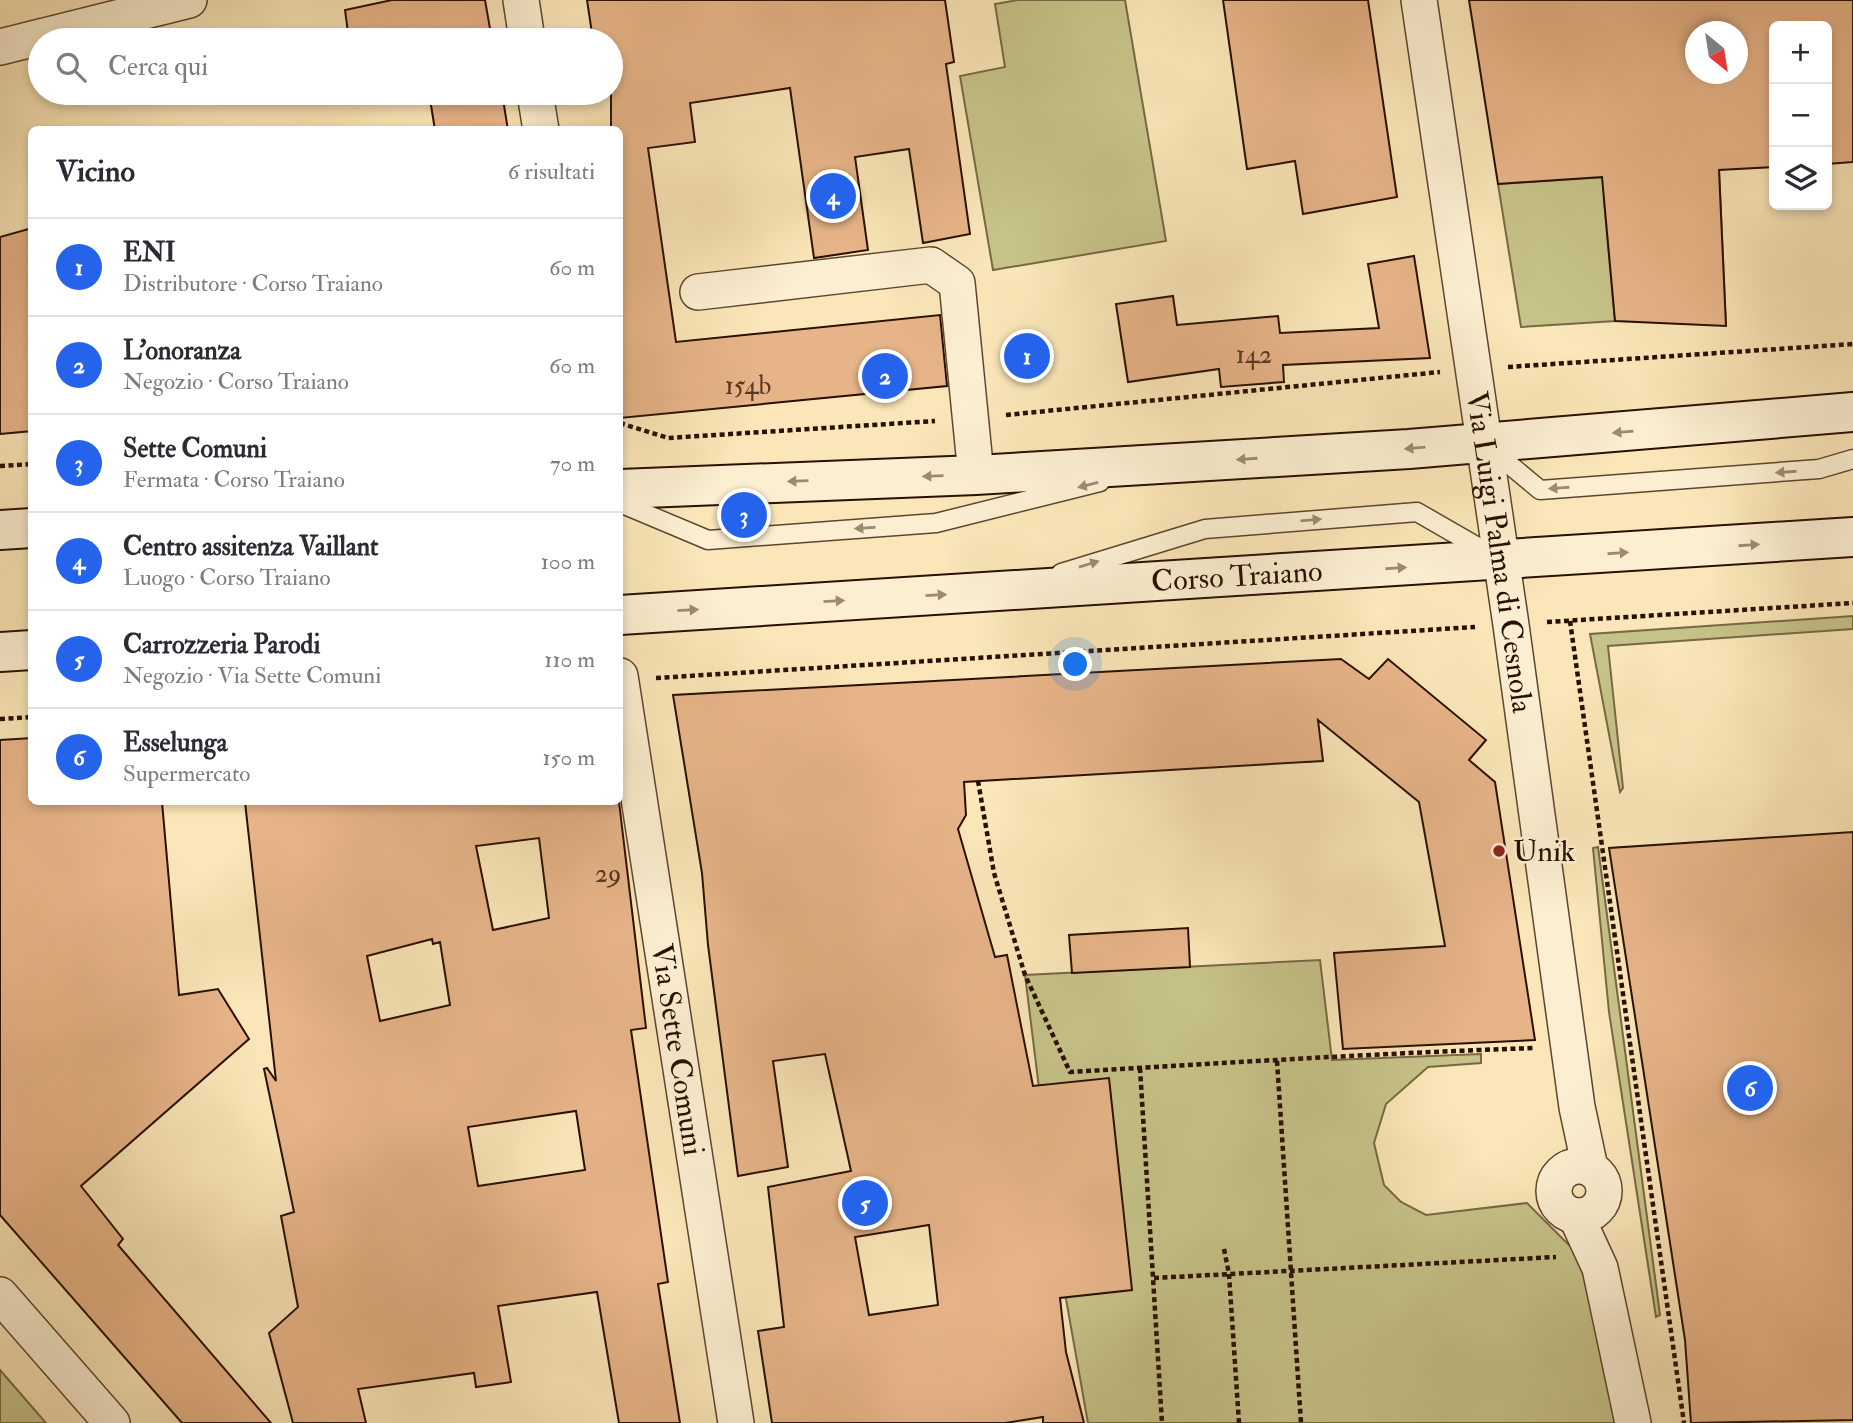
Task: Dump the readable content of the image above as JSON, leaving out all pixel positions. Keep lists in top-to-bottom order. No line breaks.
{"streets":{"main road":["Corso Traiano"],"street":["Via Luigi Palma di Cesnola","Via Sette Comuni"]},"crossings":[["Via Luigi Palma di Cesnola","Corso Traiano"]],"places":["Unik"],"house_numbers":["142","154b","29"],"north":"bottom right","page":{"map_buttons":["+","−"],"search":"Cerca qui","heading":["Vicino","6 risultati"],"pins":["4","1","2","3","6","5"],"list":[{"mark":"1","name":"ENI","note":"Distributore · Corso Traiano","value":"60 m"},{"mark":"2","name":"L'onoranza","note":"Negozio · Corso Traiano","value":"60 m"},{"mark":"3","name":"Sette Comuni","note":"Fermata · Corso Traiano","value":"70 m"},{"mark":"4","name":"Centro assitenza Vaillant","note":"Luogo · Corso Traiano","value":"100 m"},{"mark":"5","name":"Carrozzeria Parodi","note":"Negozio · Via Sette Comuni","value":"110 m"},{"mark":"6","name":"Esselunga","note":"Supermercato","value":"150 m"}]}}
